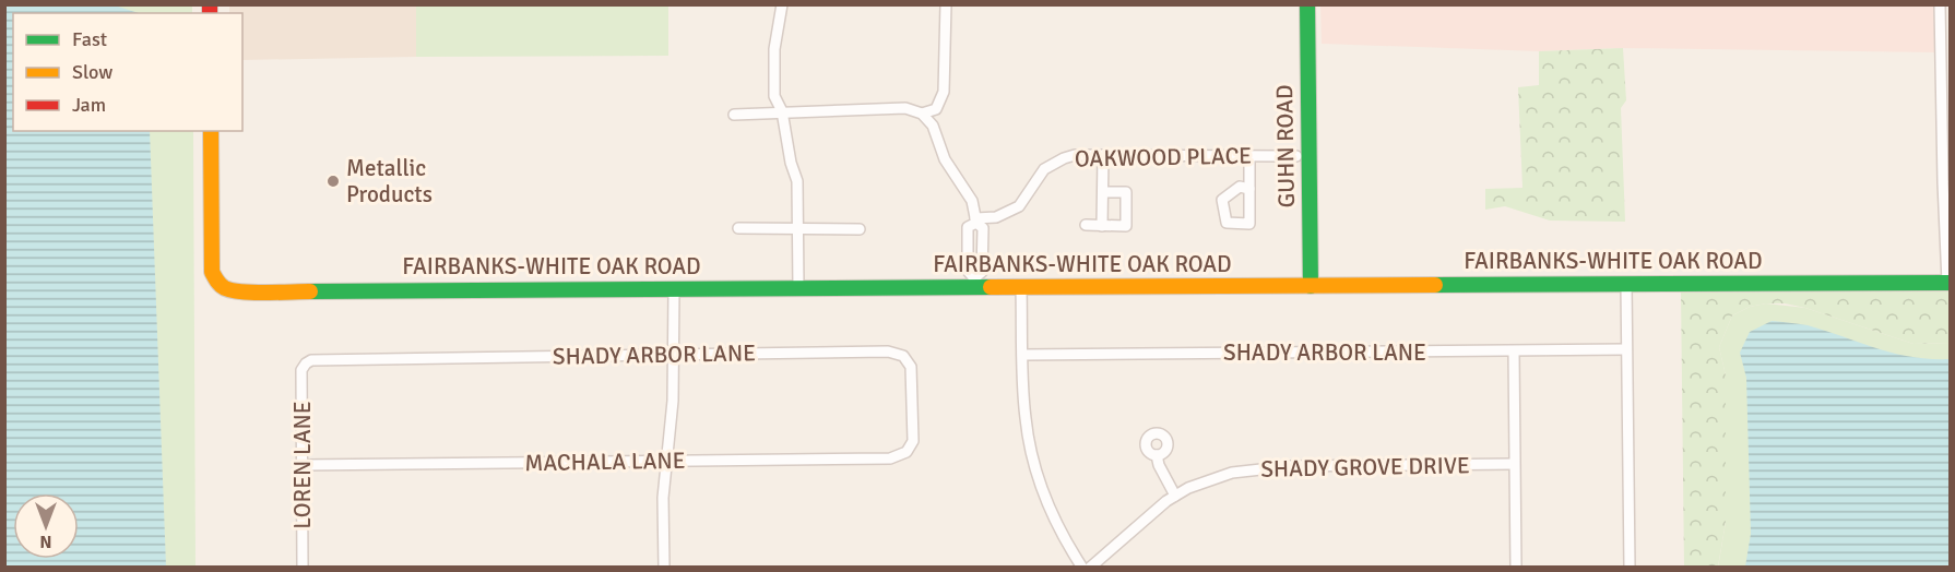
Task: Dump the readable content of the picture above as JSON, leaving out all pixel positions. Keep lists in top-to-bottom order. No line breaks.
{"streets":{"street":["GUHN ROAD","OAKWOOD PLACE","FAIRBANKS-WHITE OAK ROAD","SHADY ARBOR LANE","MACHALA LANE","LOREN LANE","SHADY GROVE DRIVE"]},"crossings":[["GUHN ROAD","FAIRBANKS-WHITE OAK ROAD"],["SHADY ARBOR LANE","MACHALA LANE"],["SHADY ARBOR LANE","LOREN LANE"],["MACHALA LANE","LOREN LANE"]],"places":["Metallic Products"],"legend":["Fast","Slow","Jam"],"north":"bottom"}
